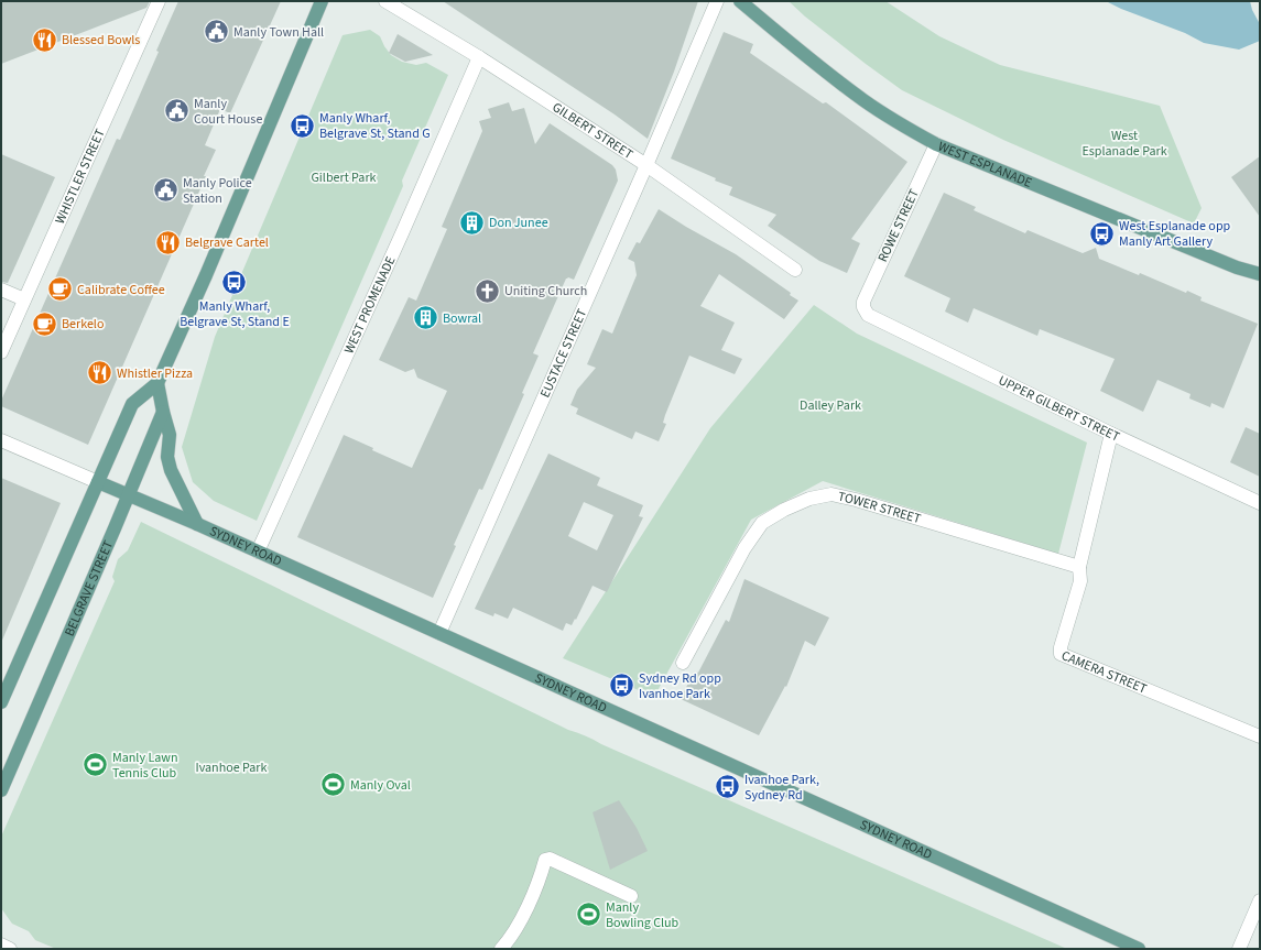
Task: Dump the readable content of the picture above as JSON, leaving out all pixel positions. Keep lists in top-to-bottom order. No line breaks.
{"streets":{"main road":["WEST ESPLANADE","SYDNEY ROAD","BELGRAVE STREET"],"street":["GILBERT STREET","WHISTLER STREET","ROWE STREET","WEST PROMENADE","EUSTACE STREET","UPPER GILBERT STREET","TOWER STREET","CAMERA STREET"]},"crossings":[["GILBERT STREET","WEST PROMENADE"],["GILBERT STREET","EUSTACE STREET"],["WEST ESPLANADE","ROWE STREET"],["ROWE STREET","UPPER GILBERT STREET"],["WEST PROMENADE","SYDNEY ROAD"],["EUSTACE STREET","SYDNEY ROAD"],["UPPER GILBERT STREET","CAMERA STREET"],["TOWER STREET","CAMERA STREET"],["SYDNEY ROAD","BELGRAVE STREET"]],"parks":["West Esplanade Park","Gilbert Park","Dalley Park","Ivanhoe Park"],"places":{"public building":["Manly Town Hall","Manly Court House","Manly Police Station"],"restaurant":["Blessed Bowls","Belgrave Cartel","Whistler Pizza"],"bus stop":["Manly Wharf, Belgrave St, Stand G","West Esplanade opp Manly Art Gallery","Manly Wharf, Belgrave St, Stand E","Sydney Rd opp Ivanhoe Park","Ivanhoe Park, Sydney Rd"],"building":["Don Junee","Bowral"],"cafe":["Calibrate Coffee","Berkelo"],"church":["Uniting Church"],"sports":["Manly Lawn Tennis Club","Manly Oval","Manly Bowling Club"]}}
